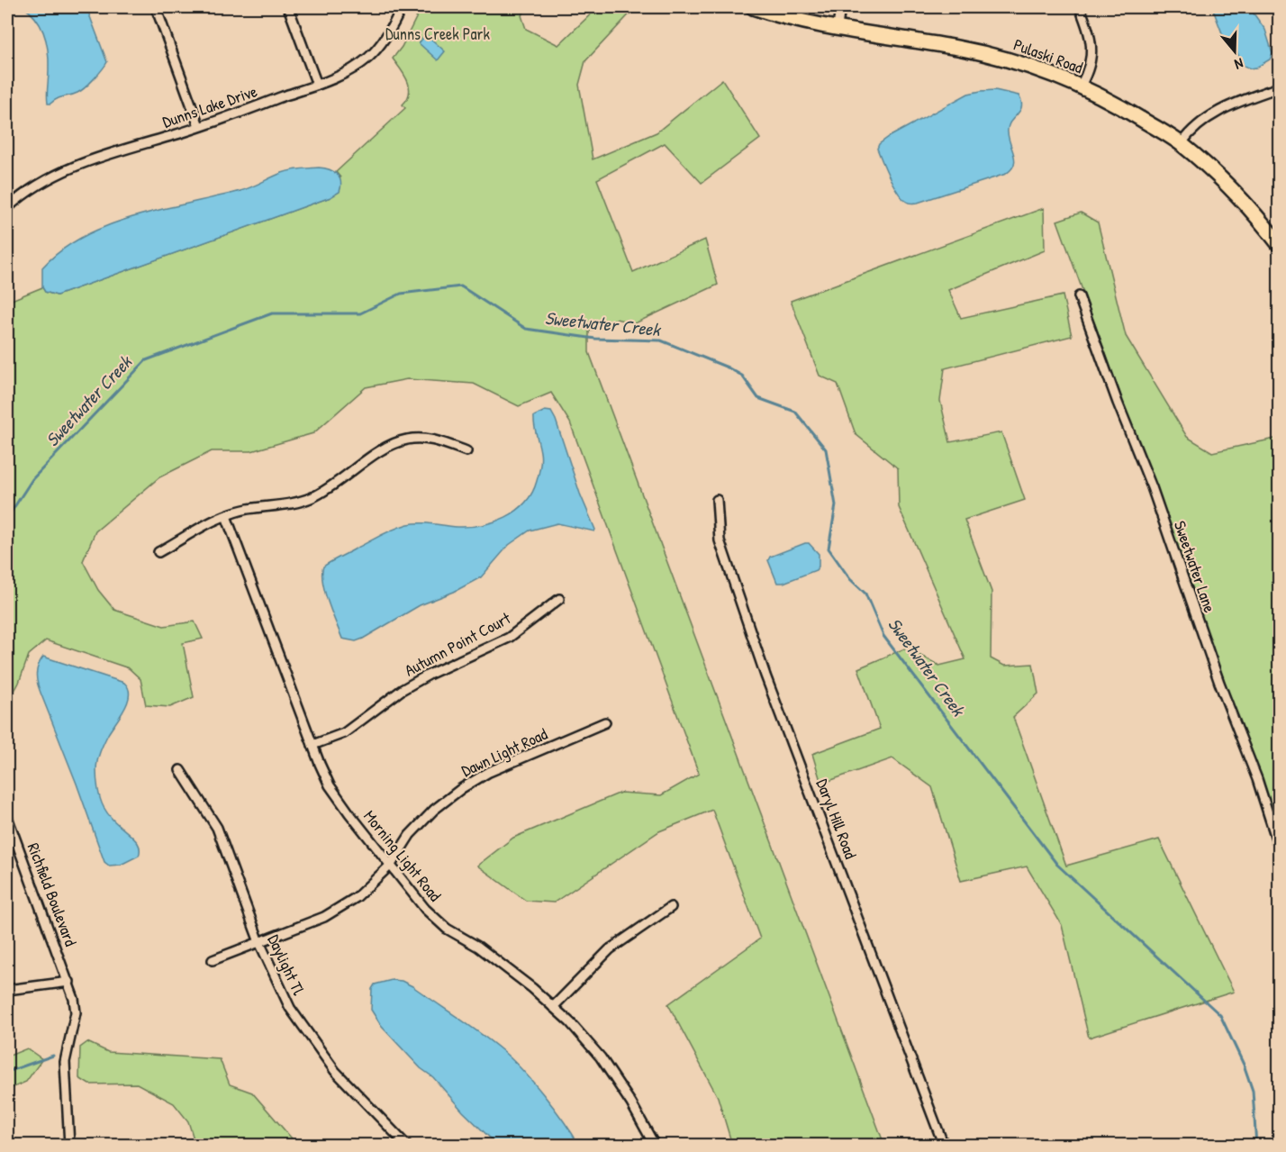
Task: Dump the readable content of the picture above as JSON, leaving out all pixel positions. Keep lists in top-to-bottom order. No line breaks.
{"streets":{"main road":["Pulaski Road"],"street":["Dunns Lake Drive","Sweetwater Lane","Autumn Point Court","Dawn Light Road","Daryl Hill Road","Morning Light Road","Richfield Boulevard","Daylight Tl"]},"crossings":[["Autumn Point Court","Morning Light Road"],["Dawn Light Road","Morning Light Road"],["Dawn Light Road","Daylight Tl"]],"water":["Sweetwater Creek"],"parks":["Dunns Creek Park"],"north":"bottom"}
